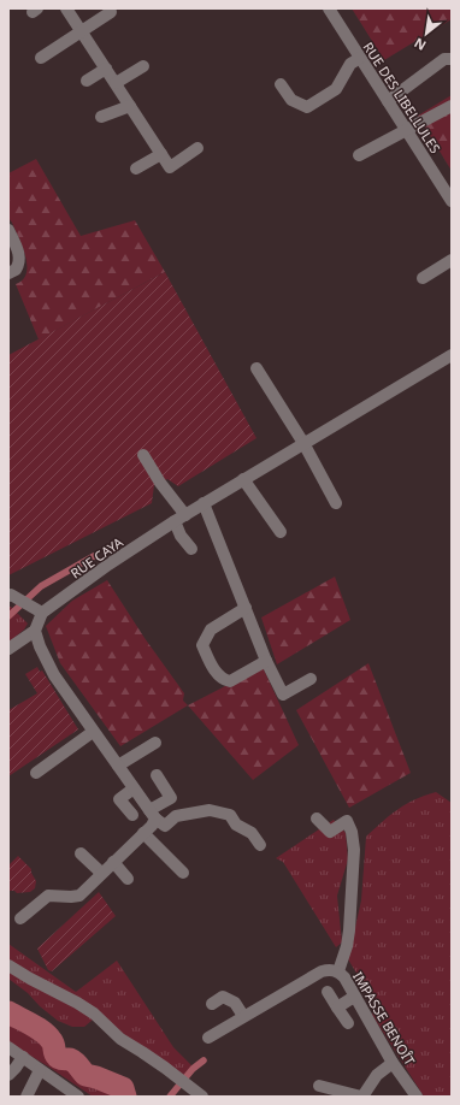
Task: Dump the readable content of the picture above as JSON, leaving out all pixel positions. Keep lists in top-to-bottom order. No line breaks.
{"streets":{"street":["RUE DES LIBELLULES","RUE CAYA","IMPASSE BENOÎT"]},"north":"bottom left"}
